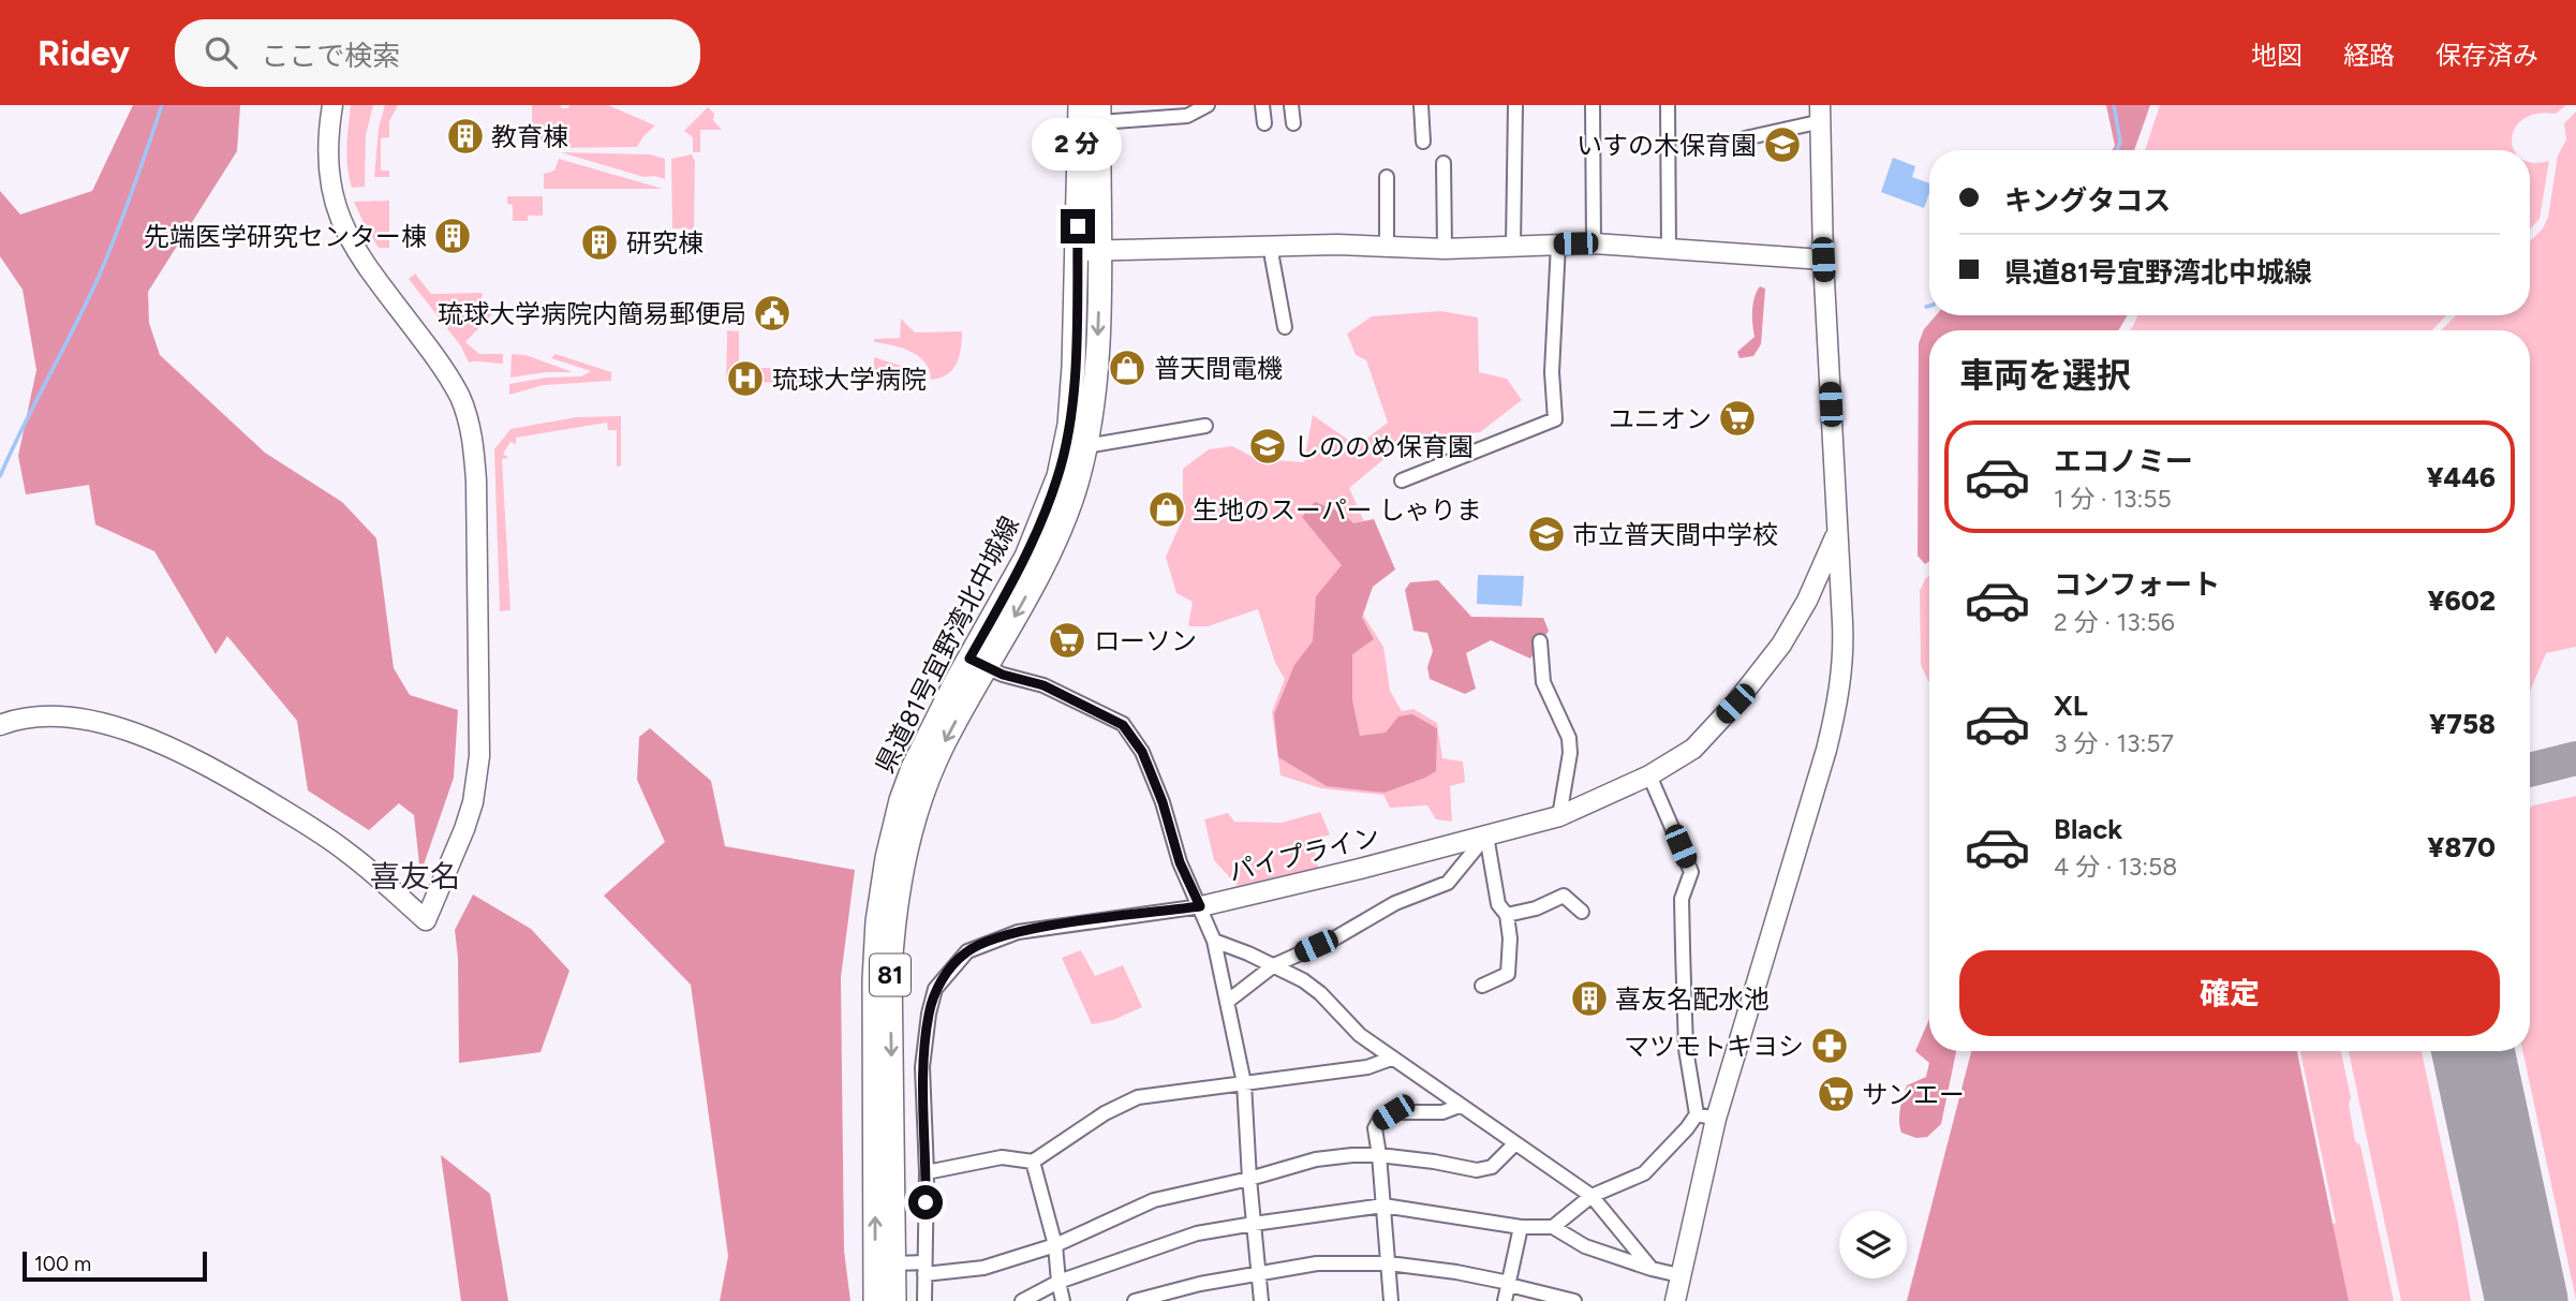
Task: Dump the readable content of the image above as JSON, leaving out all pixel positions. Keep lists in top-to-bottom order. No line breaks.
{"streets":{"main road":["県道81号宜野湾北中城線","81"],"street":["パイプライン"]},"districts":["喜友名"],"places":{"building":["教育棟","先端医学研究センター棟","研究棟","喜友名配水池"],"school or university":["いすの木保育園","しののめ保育園","市立普天間中学校"],"public building":["琉球大学病院内簡易郵便局"],"shop":["普天間電機","生地のスーパー しゃりま"],"hospital":["琉球大学病院"],"supermarket":["ユニオン","ローソン","サンエー"],"pharmacy":["マツモトキヨシ"]},"scale_bar":"100 m","page":{"header":"Ridey","search":"ここで検索","nav":["地図","経路","保存済み"],"bubble":"2 分","banner":["キングタコス","県道81号宜野湾北中城線"],"heading":"車両を選択","list":[{"name":"エコノミー","note":"1 分 · 13:55","value":"¥446"},{"name":"コンフォート","note":"2 分 · 13:56","value":"¥602"},{"name":"XL","note":"3 分 · 13:57","value":"¥758"},{"name":"Black","note":"4 分 · 13:58","value":"¥870"}],"buttons":"確定","scale":"100 m"}}
